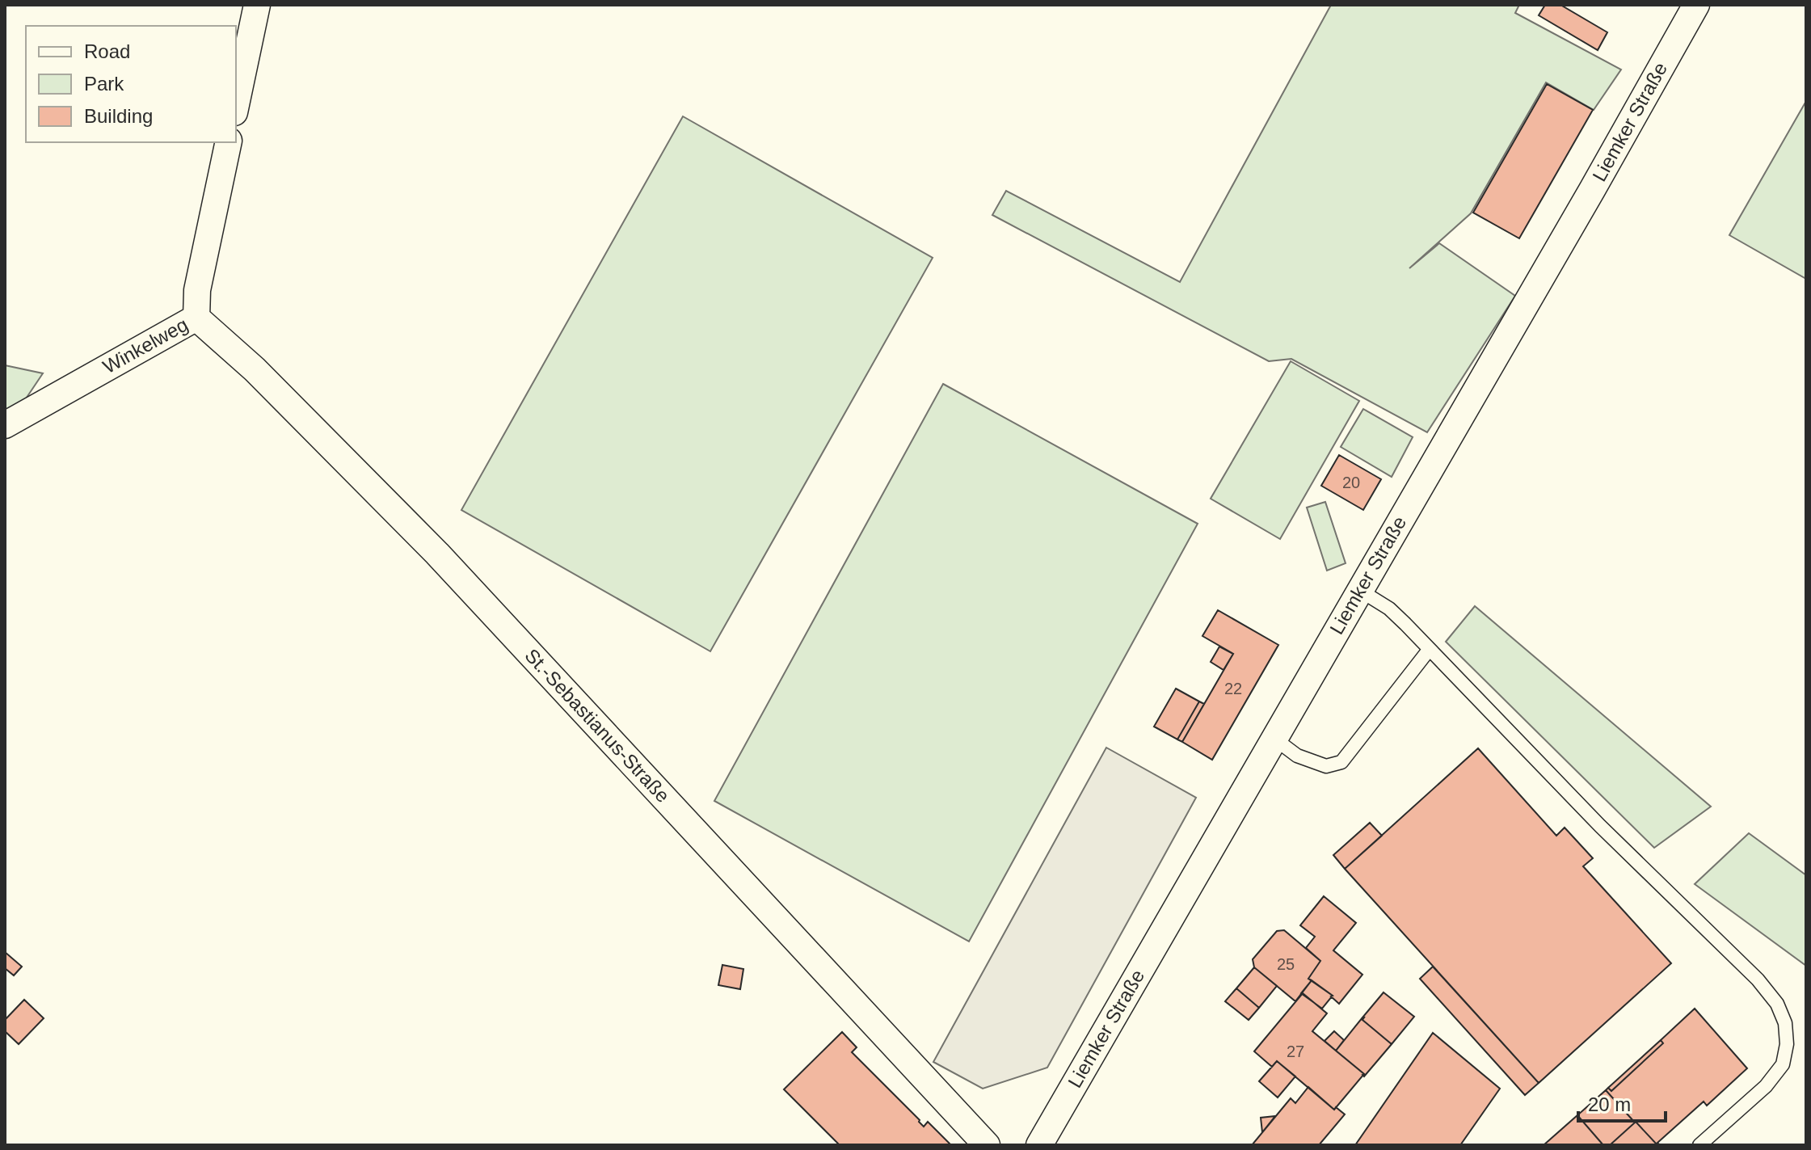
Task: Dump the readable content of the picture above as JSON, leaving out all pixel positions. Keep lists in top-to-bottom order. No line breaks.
{"streets":{"street":["Liemker Straße","Winkelweg","St.-Sebastianus-Straße"]},"crossings":[["Winkelweg","St.-Sebastianus-Straße"]],"house_numbers":["20","22","25","27"],"legend":["Road","Park","Building"],"scale_bar":"20 m"}
